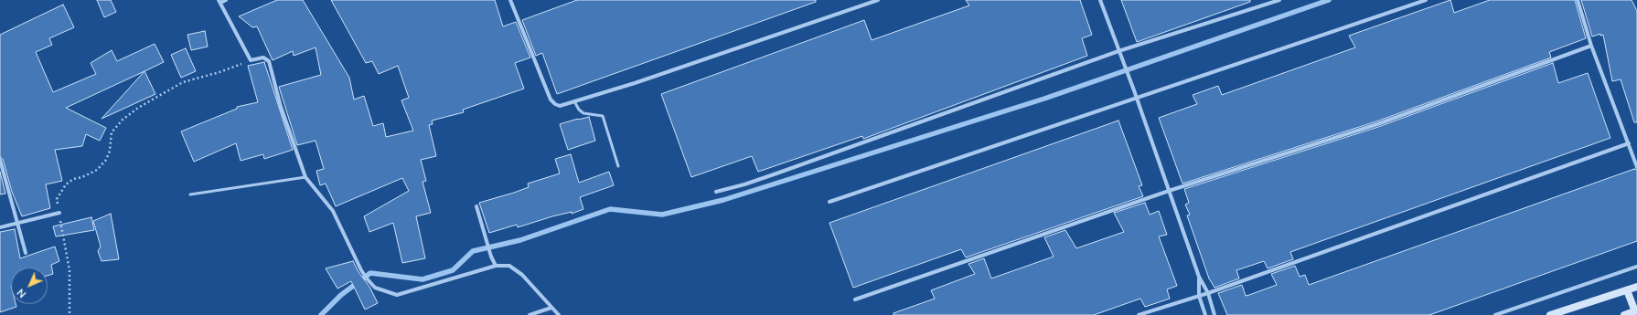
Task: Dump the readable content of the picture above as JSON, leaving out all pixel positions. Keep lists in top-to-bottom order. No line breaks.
{"north":"bottom left"}
